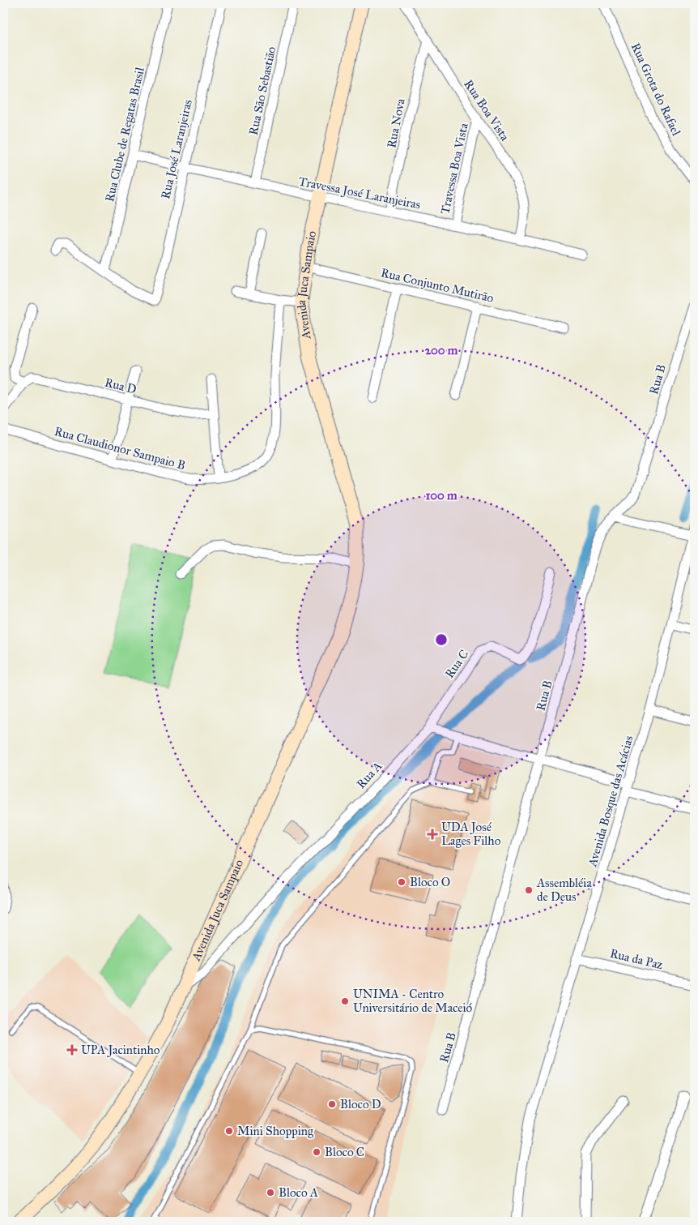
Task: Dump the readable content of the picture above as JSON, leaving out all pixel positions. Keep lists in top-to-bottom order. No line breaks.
{"streets":{"main road":["Avenida Juca Sampaio"],"street":["Rua Grota do Rafael","Rua São Sebastião","Rua Boa Vista","Rua Nova","Rua Clube de Regatas Brasil","Rua José Laranjeiras","Travessa Boa Vista","Travessa José Laranjeiras","Rua Conjunto Mutirão","Rua B","Rua D","Rua Claudionor Sampaio B","Rua C","Rua A","Avenida Bosque das Acácias","Rua da Paz"]},"crossings":[["Rua São Sebastião","Travessa José Laranjeiras"],["Rua Boa Vista","Rua Nova"],["Rua Boa Vista","Travessa Boa Vista"],["Rua Boa Vista","Travessa José Laranjeiras"],["Rua Nova","Travessa José Laranjeiras"],["Rua Clube de Regatas Brasil","Rua José Laranjeiras"],["Rua Clube de Regatas Brasil","Travessa José Laranjeiras"],["Rua José Laranjeiras","Travessa José Laranjeiras"],["Travessa Boa Vista","Travessa José Laranjeiras"],["Travessa José Laranjeiras","Avenida Juca Sampaio"],["Avenida Juca Sampaio","Rua Conjunto Mutirão"],["Avenida Juca Sampaio","Rua A"],["Rua C","Rua A"],["Avenida Bosque das Acácias","Rua da Paz"]],"places":{"health":["UDA José Lages Filho","UPA Jacintinho"],"other":["Bloco O","Assembléia de Deus","UNIMA - Centro Universitário de Maceió","Bloco D","Mini Shopping","Bloco C","Bloco A"]},"rings":["200 m","100 m"]}
